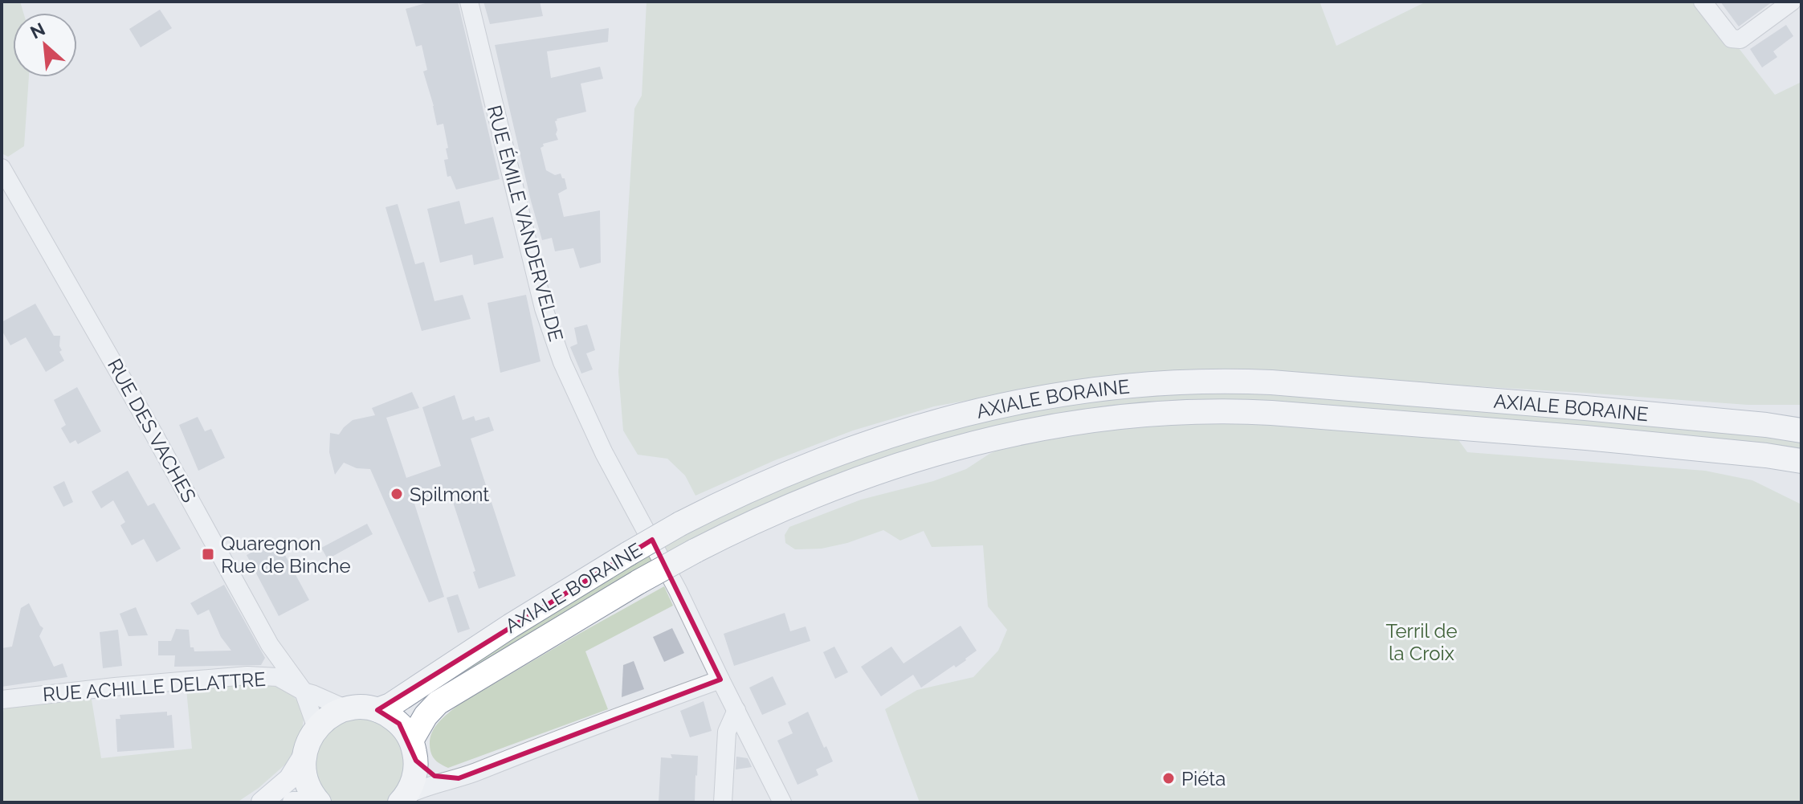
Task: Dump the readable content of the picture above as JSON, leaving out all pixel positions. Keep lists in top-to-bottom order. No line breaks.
{"streets":{"highway":["AXIALE BORAINE"],"street":["RUE ÉMILE VANDERVELDE","RUE DES VACHES","RUE ACHILLE DELATTRE"]},"crossings":[["RUE DES VACHES","RUE ACHILLE DELATTRE"]],"parks":["Terril de la Croix"],"places":{"other":["Spilmont","Piéta"],"transit":["Quaregnon Rue de Binche"]},"north":"top left"}
